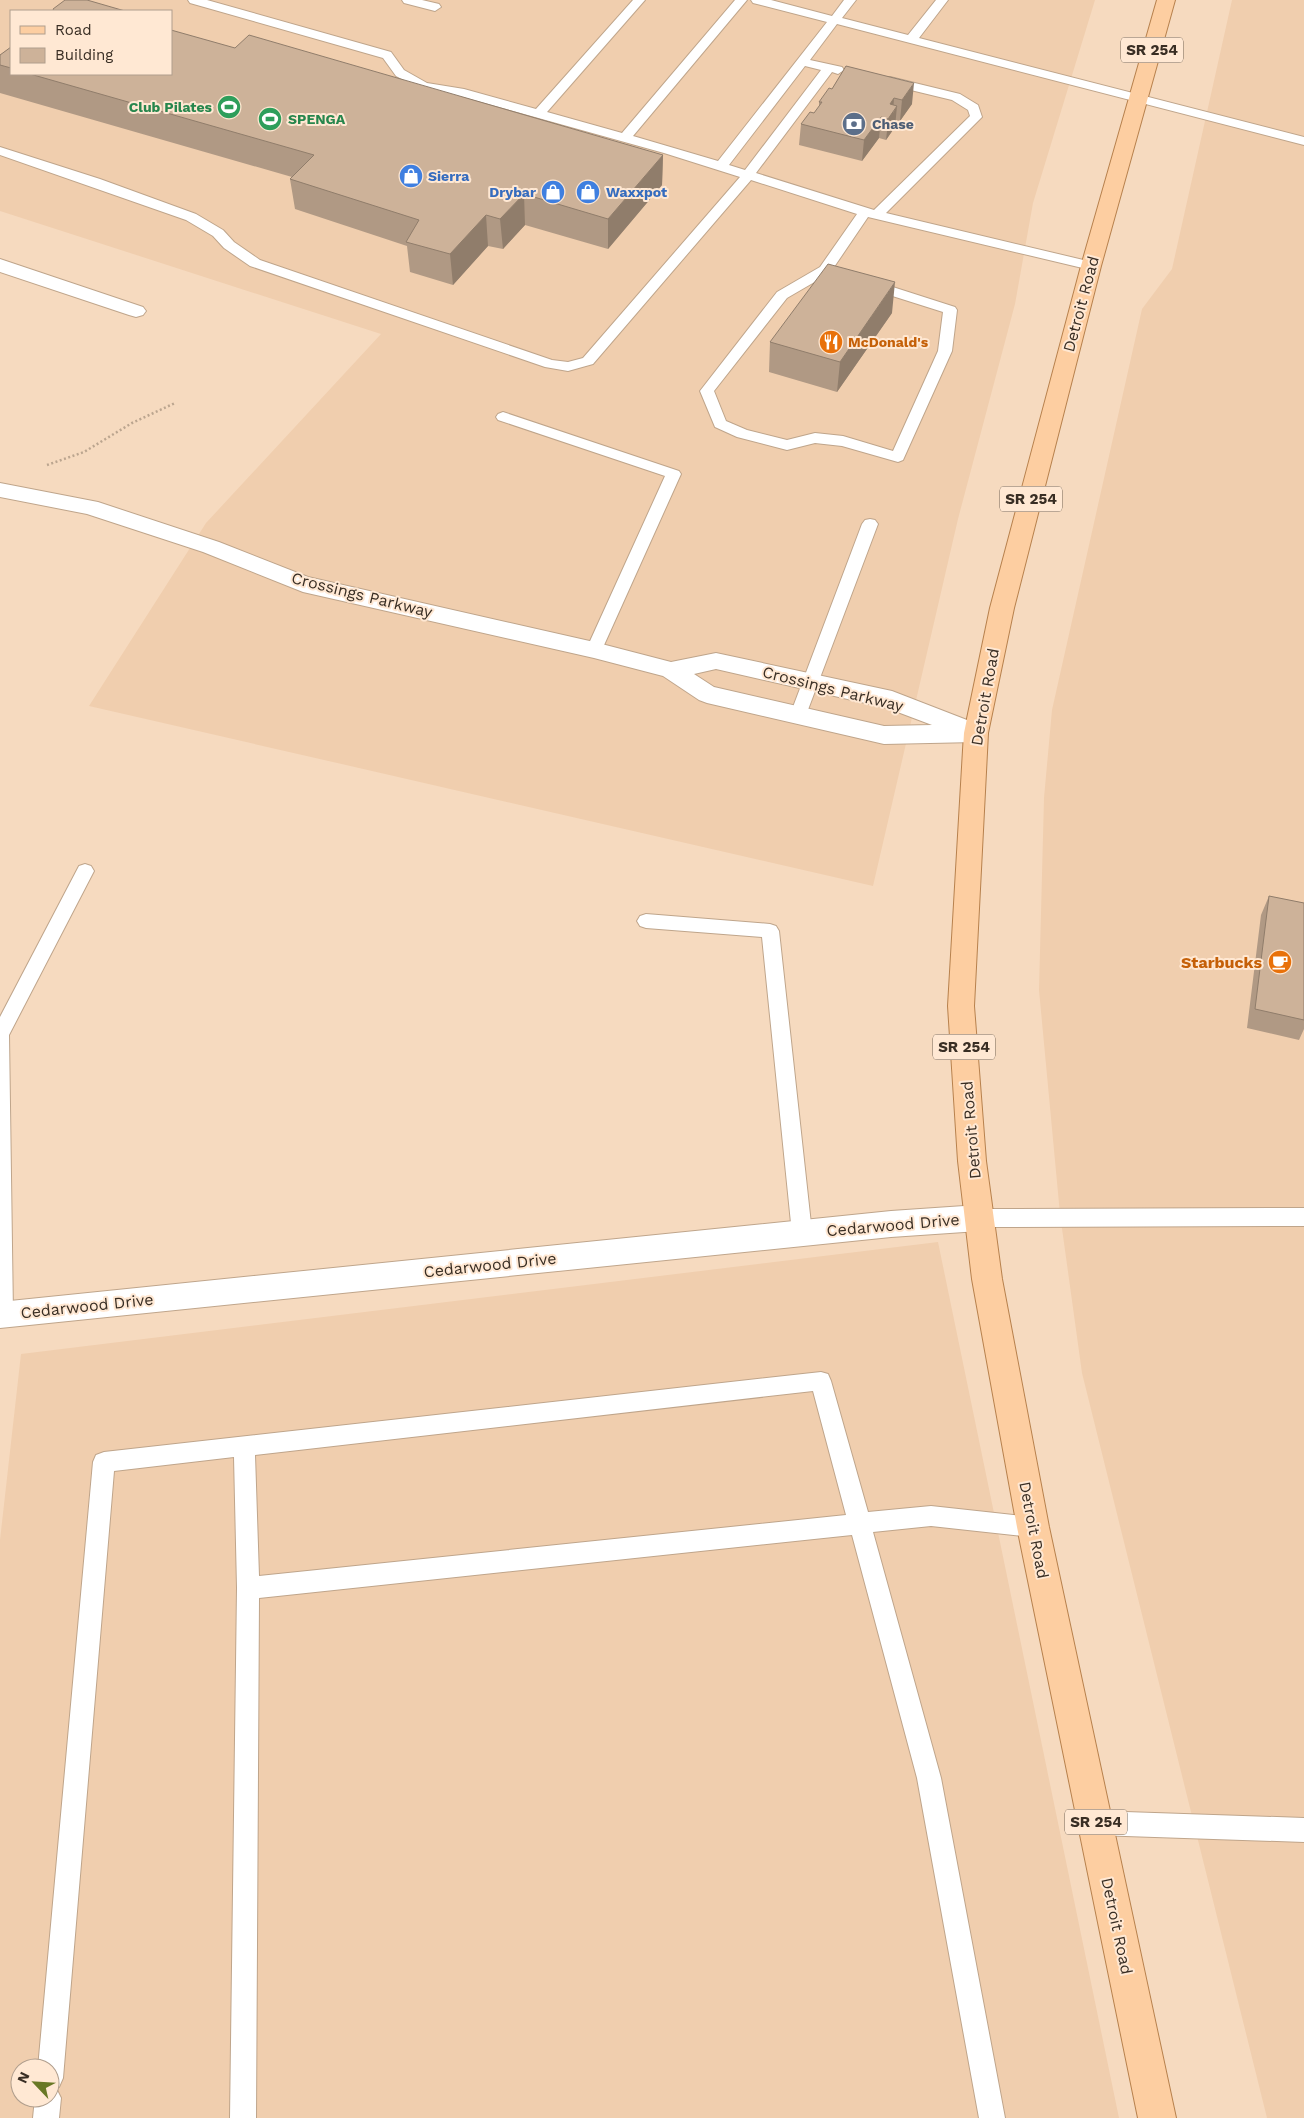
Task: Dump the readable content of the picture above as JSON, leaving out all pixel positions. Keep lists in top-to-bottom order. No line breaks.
{"streets":{"main road":["SR 254","Detroit Road"],"street":["Crossings Parkway","Cedarwood Drive"]},"crossings":[["Detroit Road","Crossings Parkway"],["Detroit Road","Cedarwood Drive"]],"places":{"sports":["Club Pilates","SPENGA"],"bank":["Chase"],"shop":["Sierra","Drybar","Waxxpot"],"restaurant":["McDonald's"],"cafe":["Starbucks"]},"legend":["Road","Building"],"north":"top left"}
